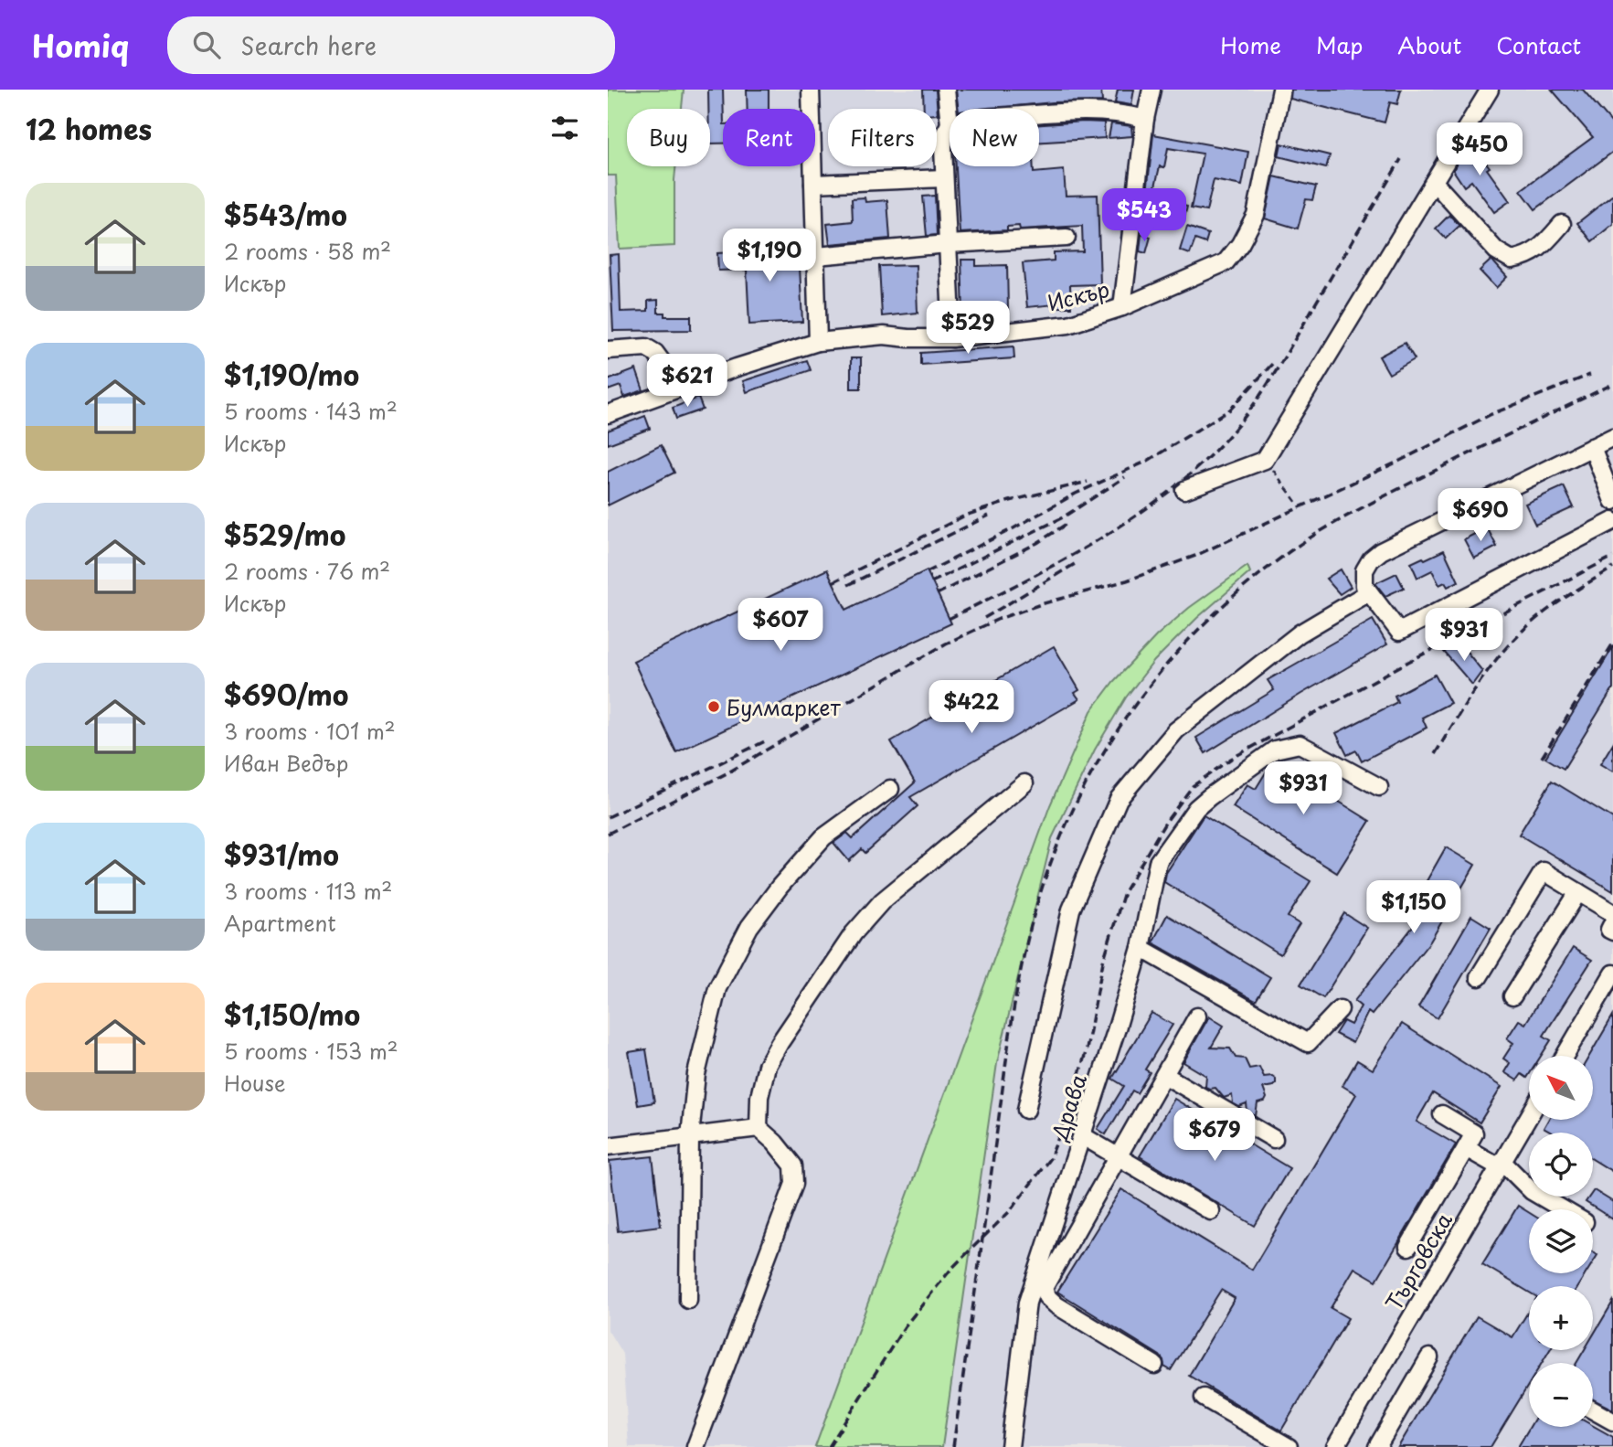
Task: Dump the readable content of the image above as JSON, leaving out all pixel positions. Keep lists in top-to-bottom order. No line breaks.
{"streets":{"street":["Искър","Драва","Търговска"]},"places":["Булмаркет"],"north":"top left","page":{"header":"Homiq","search":"Search here","nav":["Home","Map","About","Contact"],"heading":"12 homes","chip":["Buy","Rent","Filters","New"],"price":["$450","$543","$1,190","$529","$621","$690","$607","$931","$422","$931","$1,150","$679"],"list":[{"name":"$543/mo","note":"2 rooms · 58 m² · Искър"},{"name":"$1,190/mo","note":"5 rooms · 143 m² · Искър"},{"name":"$529/mo","note":"2 rooms · 76 m² · Искър"},{"name":"$690/mo","note":"3 rooms · 101 m² · Иван Ведър"},{"name":"$931/mo","note":"3 rooms · 113 m² · Apartment"},{"name":"$1,150/mo","note":"5 rooms · 153 m² · House"}],"map_buttons":["+","−"]}}
